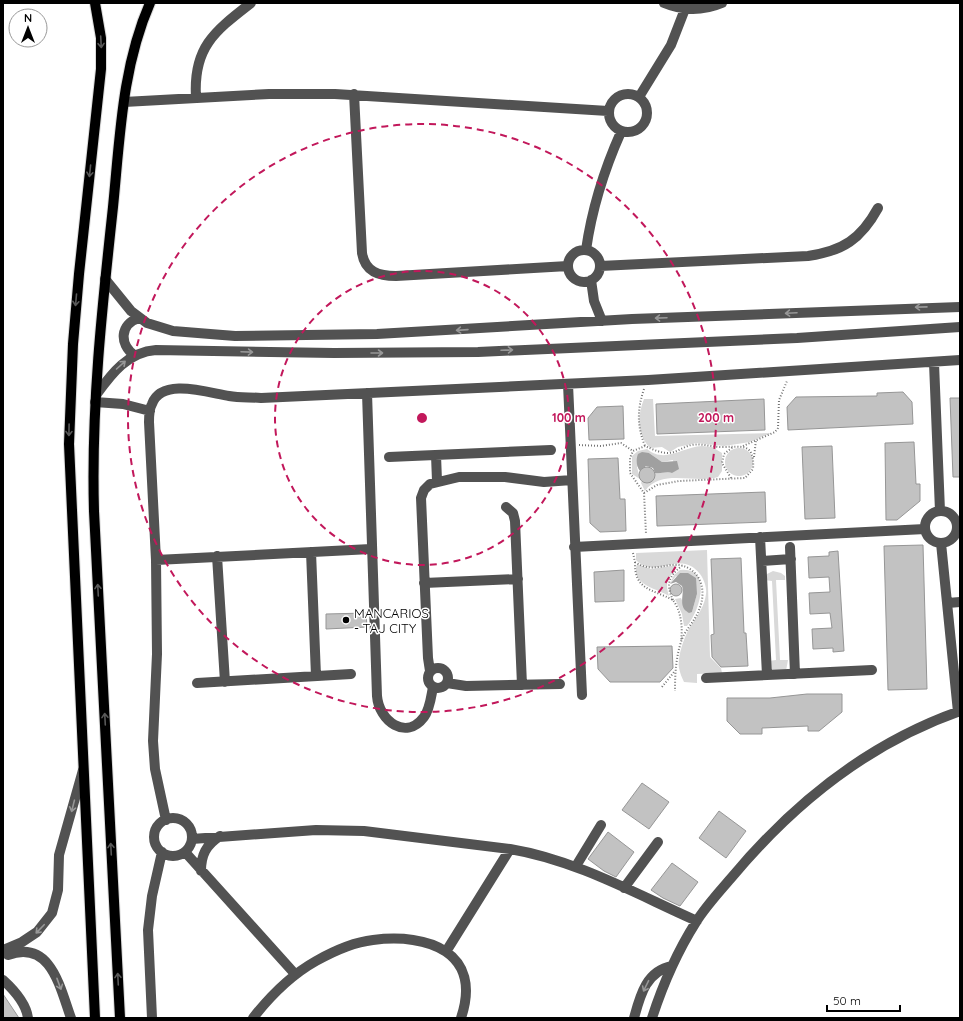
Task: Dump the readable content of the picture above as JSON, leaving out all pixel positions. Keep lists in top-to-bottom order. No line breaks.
{"places":["MANCARIOS - TAJ CITY"],"scale_bar":"50 m","north":"top","rings":["100 m","200 m"]}
